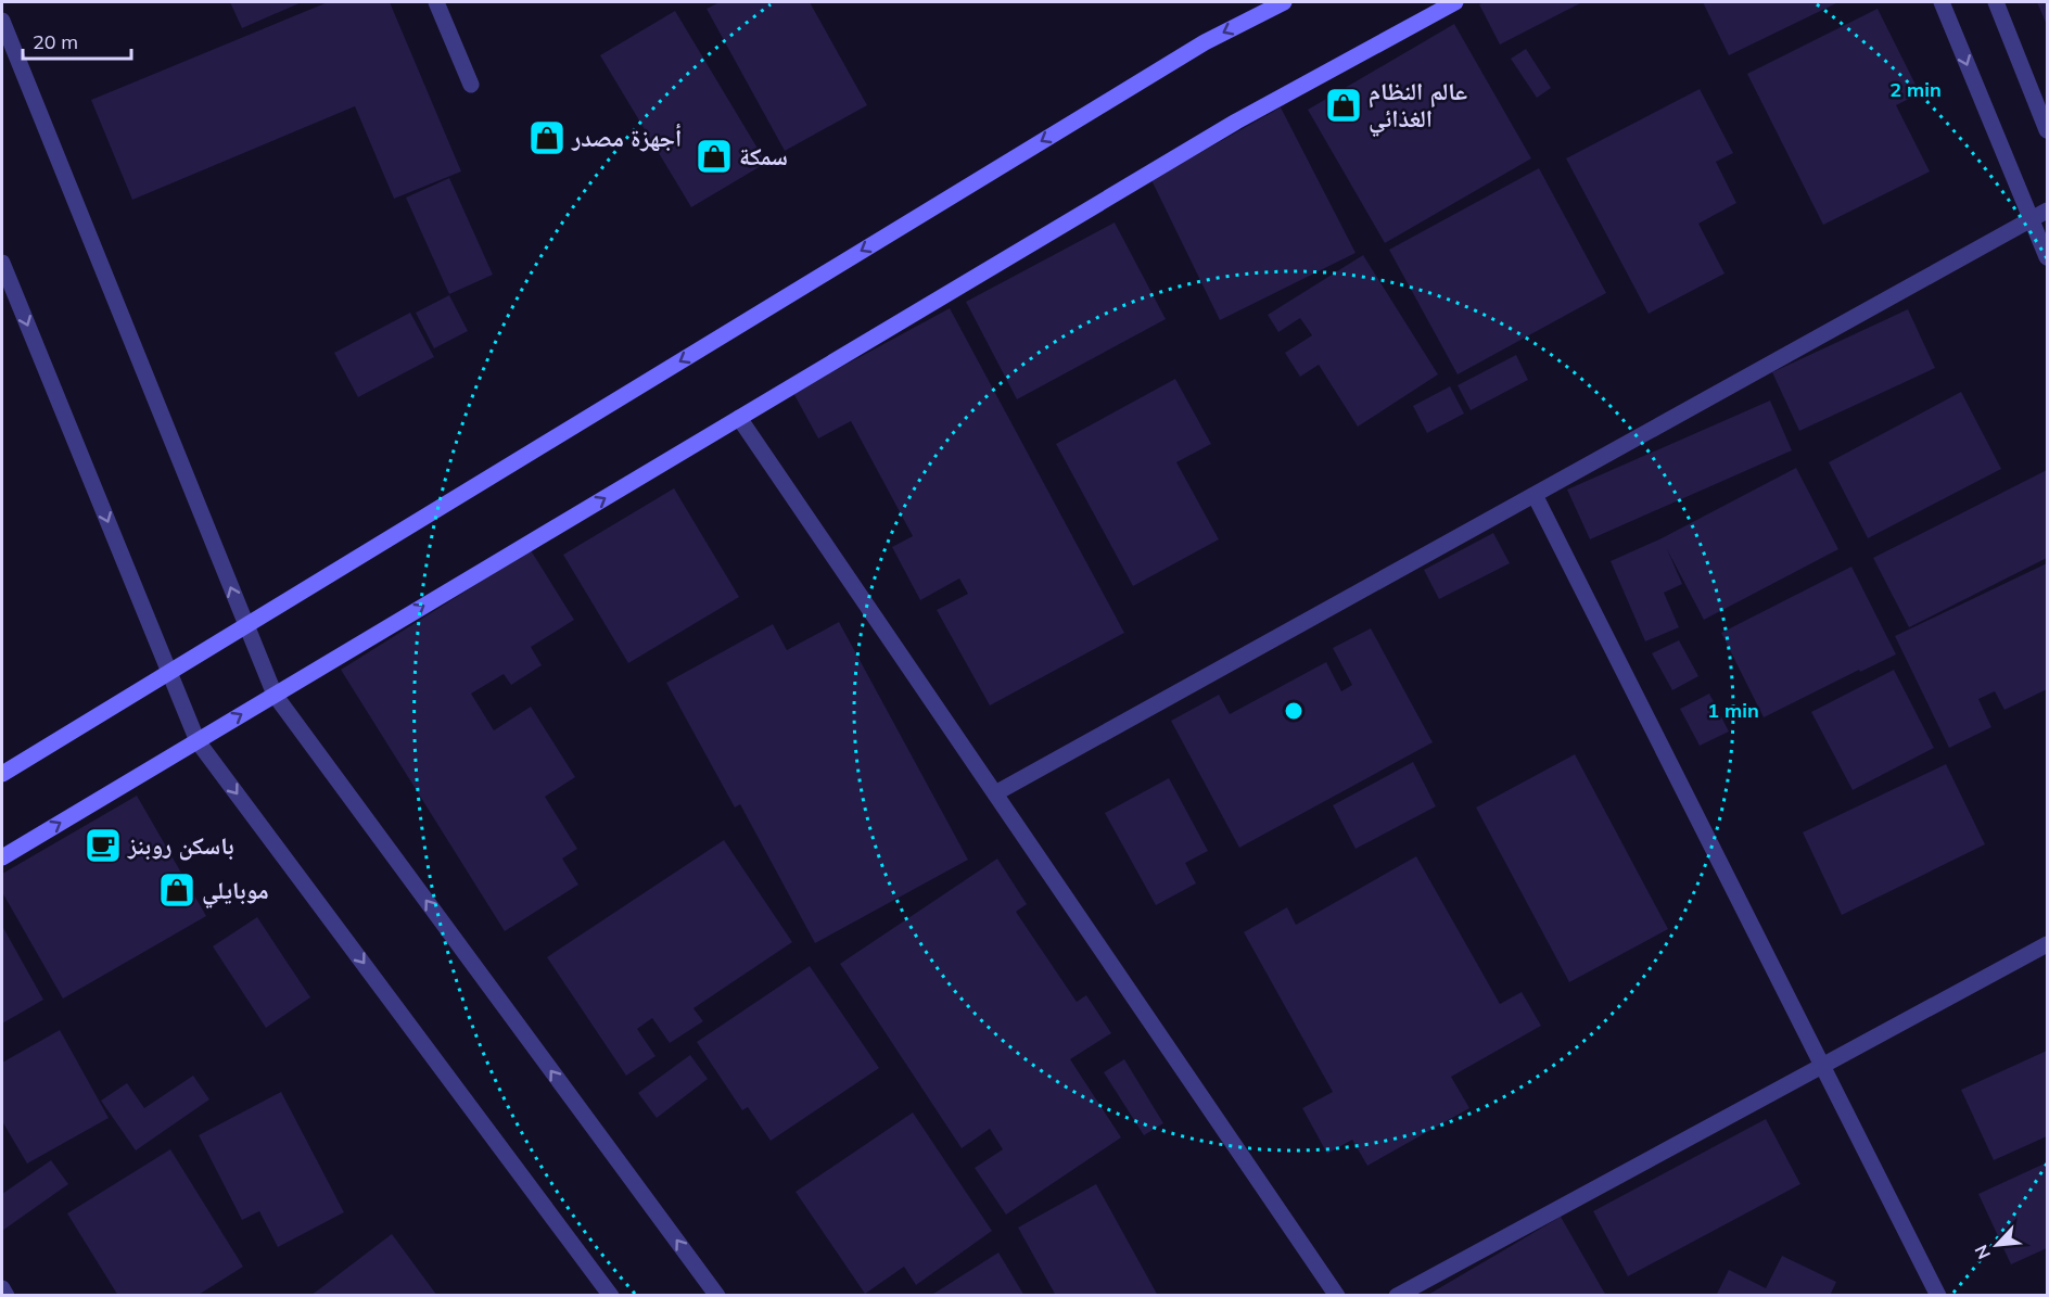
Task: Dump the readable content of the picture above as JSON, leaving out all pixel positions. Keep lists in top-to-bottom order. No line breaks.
{"places":{"shop":["عالم النظام الغذائي","أجهزة مصدر","سمكة","موبايلي"],"cafe":["باسكن روبنز"]},"scale_bar":"20 m","north":"bottom left","rings":["2 min","1 min"]}
